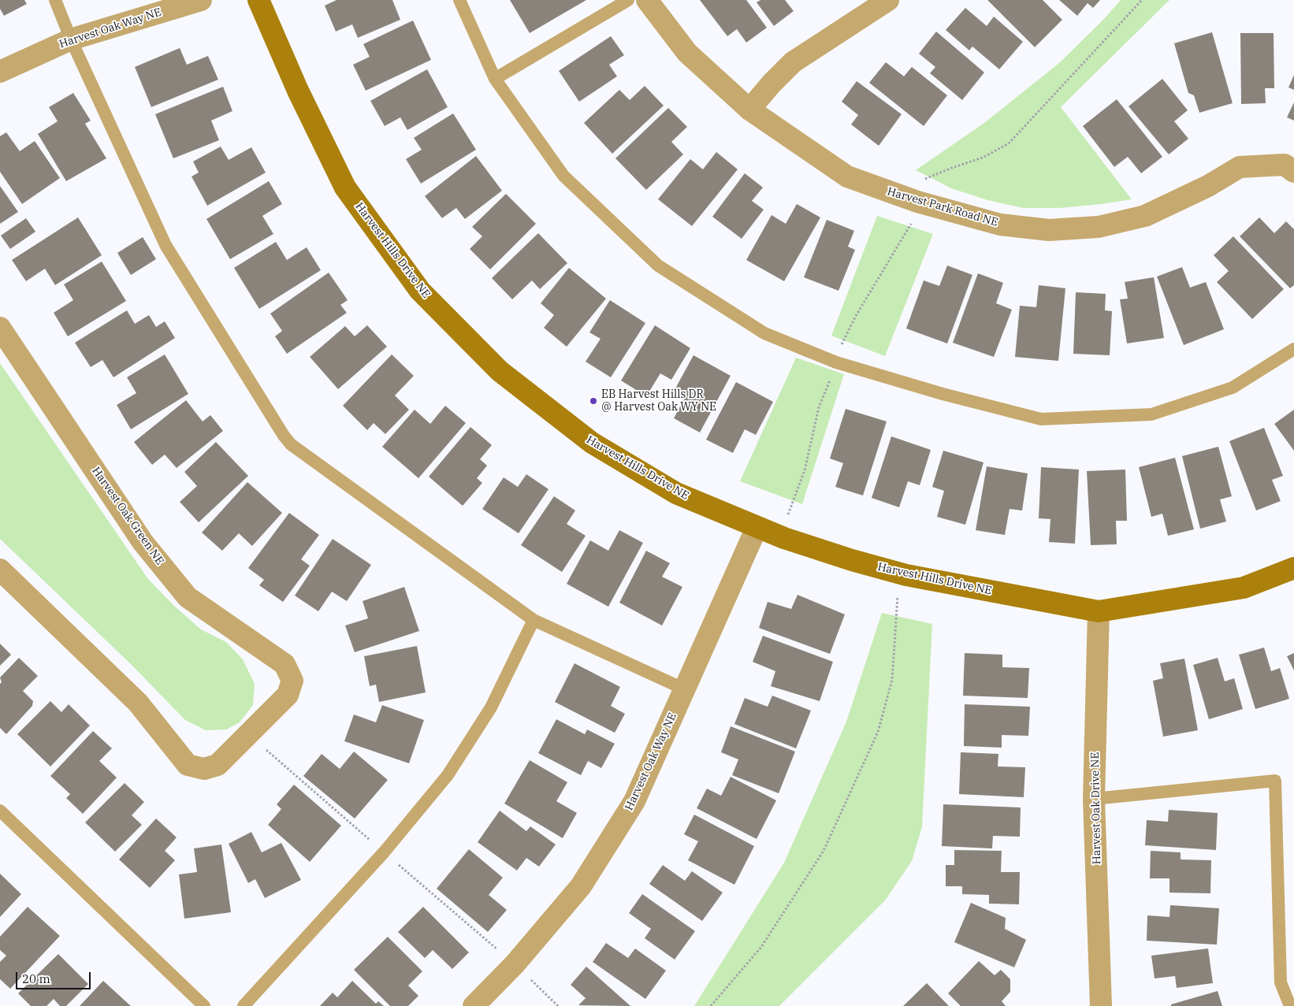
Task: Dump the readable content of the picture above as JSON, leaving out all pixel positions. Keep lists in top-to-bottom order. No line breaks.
{"streets":{"street":["Harvest Oak Way NE","Harvest Park Road NE","Harvest Hills Drive NE","Harvest Oak Green NE","Harvest Oak Drive NE"]},"crossings":[["Harvest Oak Way NE","Harvest Hills Drive NE"],["Harvest Hills Drive NE","Harvest Oak Drive NE"]],"places":["EB Harvest Hills DR @ Harvest Oak WY NE"],"scale_bar":"20 m"}
